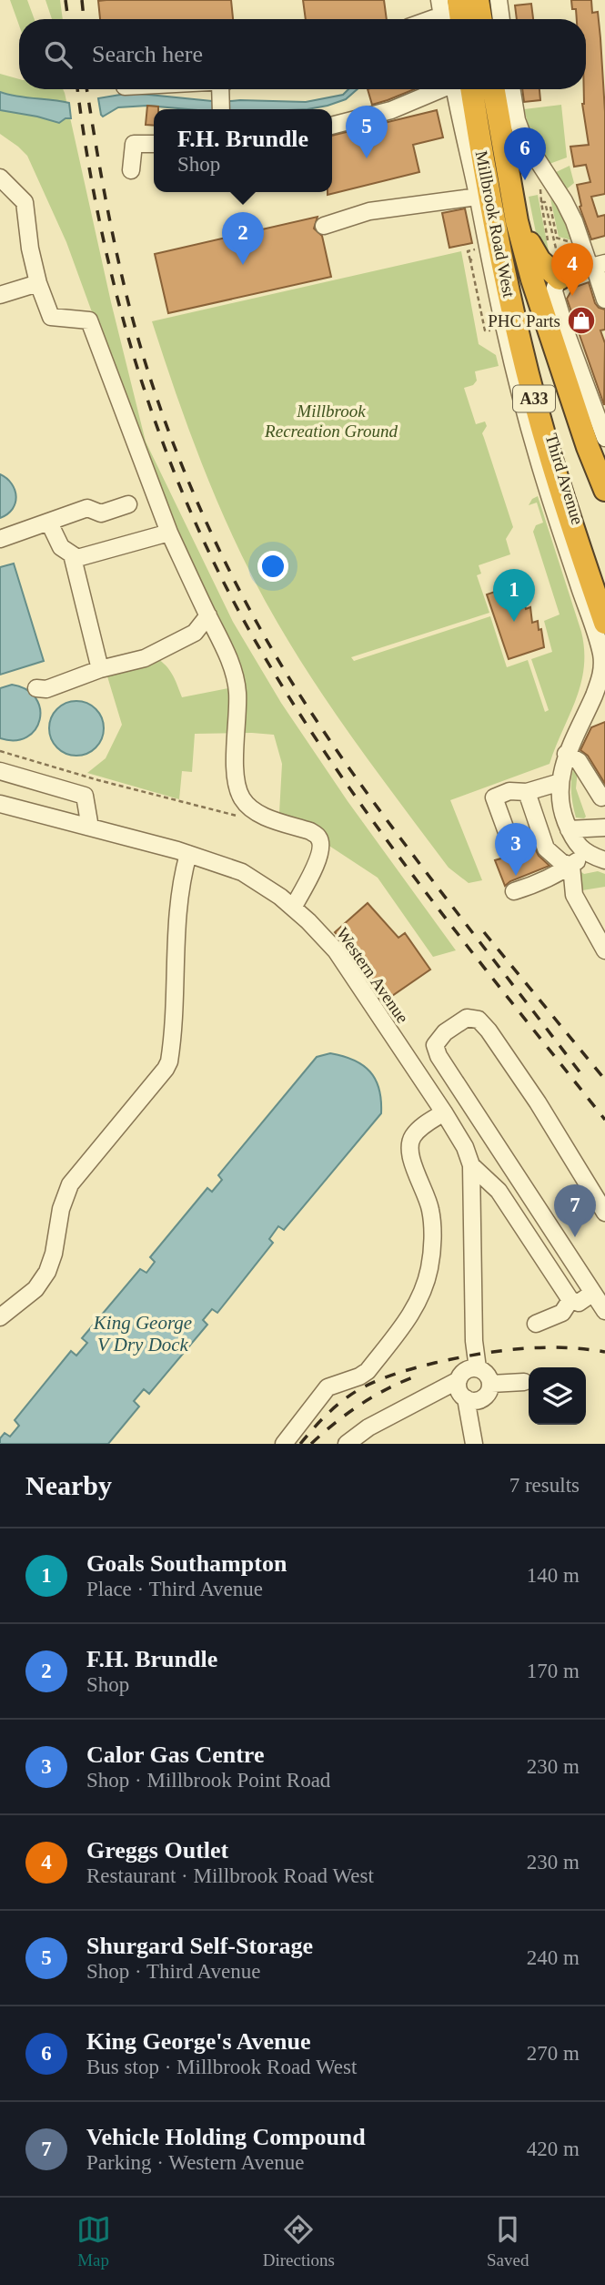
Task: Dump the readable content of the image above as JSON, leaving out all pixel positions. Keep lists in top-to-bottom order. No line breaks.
{"streets":{"highway":["Millbrook Road West","A33"],"street":["Third Avenue","Western Avenue"]},"water":["King George V Dry Dock"],"parks":["Millbrook Recreation Ground"],"places":{"shop":["PHC Parts"]},"page":{"search":"Search here","pins":["5","6","2","4","1","3","7"],"popup":["F.H. Brundle","Shop"],"heading":["Nearby","7 results"],"list":[{"mark":"1","name":"Goals Southampton","note":"Place · Third Avenue","value":"140 m"},{"mark":"2","name":"F.H. Brundle","note":"Shop","value":"170 m"},{"mark":"3","name":"Calor Gas Centre","note":"Shop · Millbrook Point Road","value":"230 m"},{"mark":"4","name":"Greggs Outlet","note":"Restaurant · Millbrook Road West","value":"230 m"},{"mark":"5","name":"Shurgard Self-Storage","note":"Shop · Third Avenue","value":"240 m"},{"mark":"6","name":"King George's Avenue","note":"Bus stop · Millbrook Road West","value":"270 m"},{"mark":"7","name":"Vehicle Holding Compound","note":"Parking · Western Avenue","value":"420 m"}],"nav":["Map","Directions","Saved"]}}
